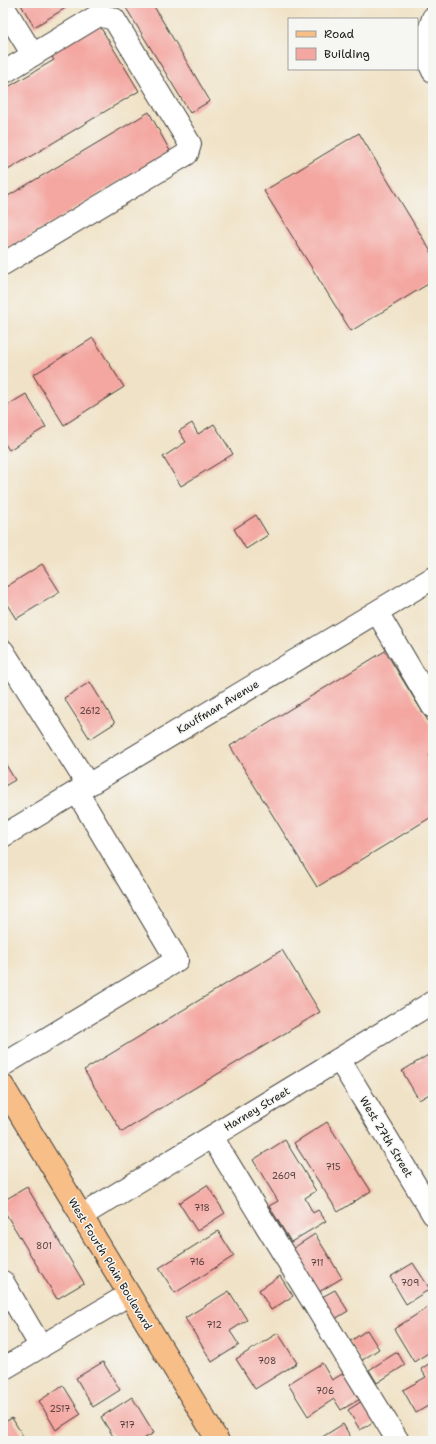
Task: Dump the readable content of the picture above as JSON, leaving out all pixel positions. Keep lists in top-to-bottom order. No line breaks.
{"streets":{"main road":["West Fourth Plain Boulevard"],"street":["Kauffman Avenue","Harney Street","West 27th Street"]},"crossings":[["Harney Street","West 27th Street"],["Harney Street","West Fourth Plain Boulevard"]],"house_numbers":["2612","715","2609","718","801","716","711","709","712","708","706","2517","717"],"legend":["Road","Building"]}
